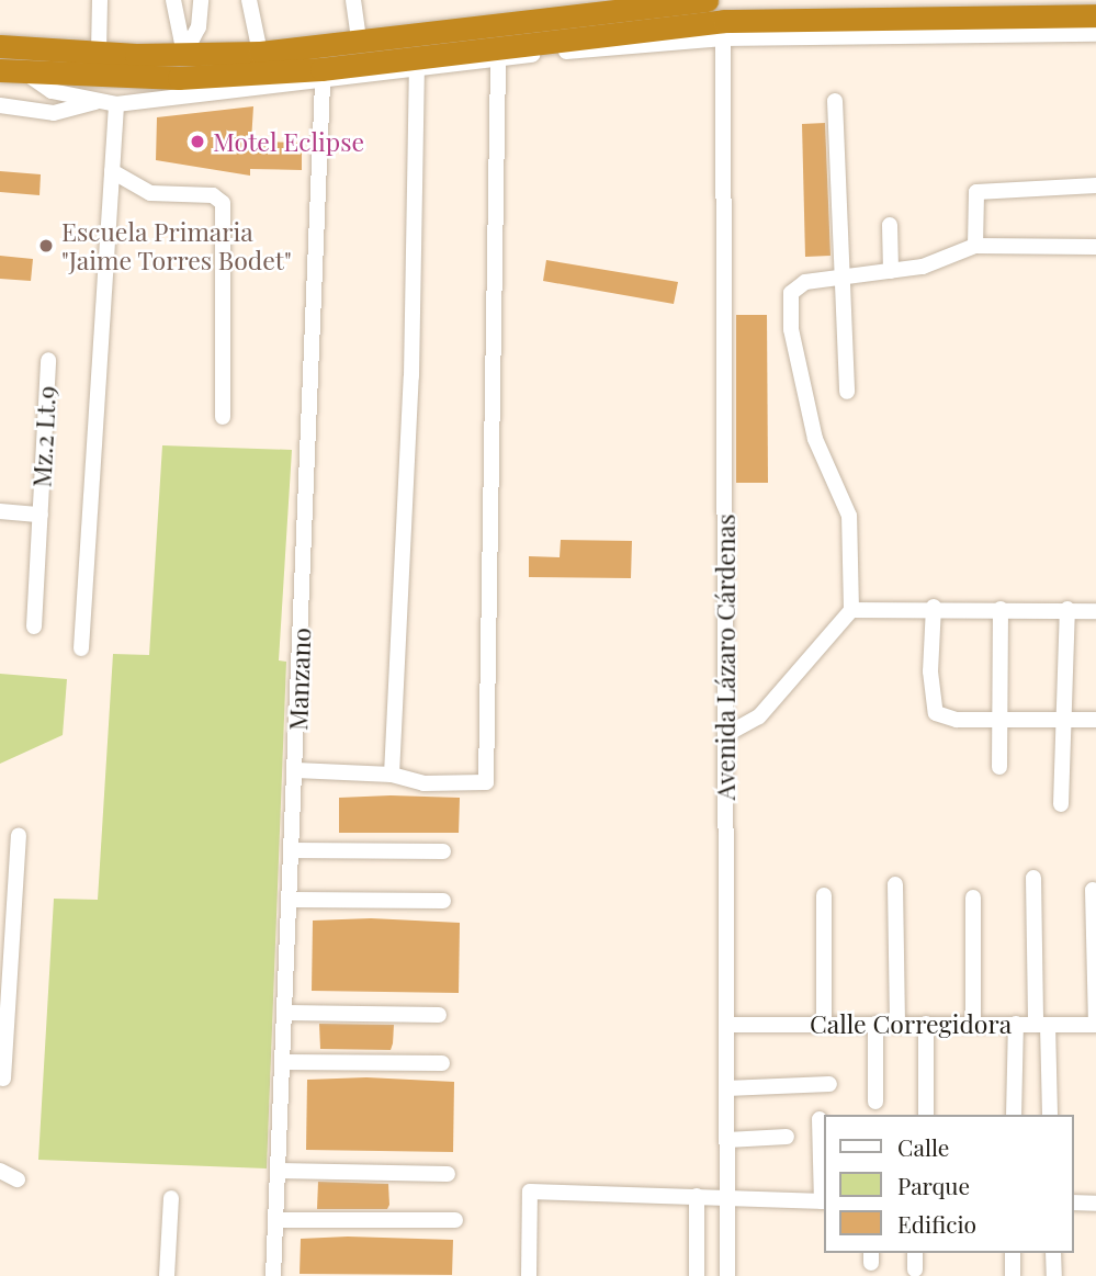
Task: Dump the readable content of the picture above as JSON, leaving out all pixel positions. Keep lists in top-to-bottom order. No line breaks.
{"streets":{"street":["Mz.2 Lt.9","Avenida Lázaro Cárdenas","Manzano","Calle Corregidora"]},"crossings":[["Avenida Lázaro Cárdenas","Calle Corregidora"]],"places":["Motel Eclipse","Escuela Primaria \"Jaime Torres Bodet\""],"legend":["Calle","Parque","Edificio"]}
